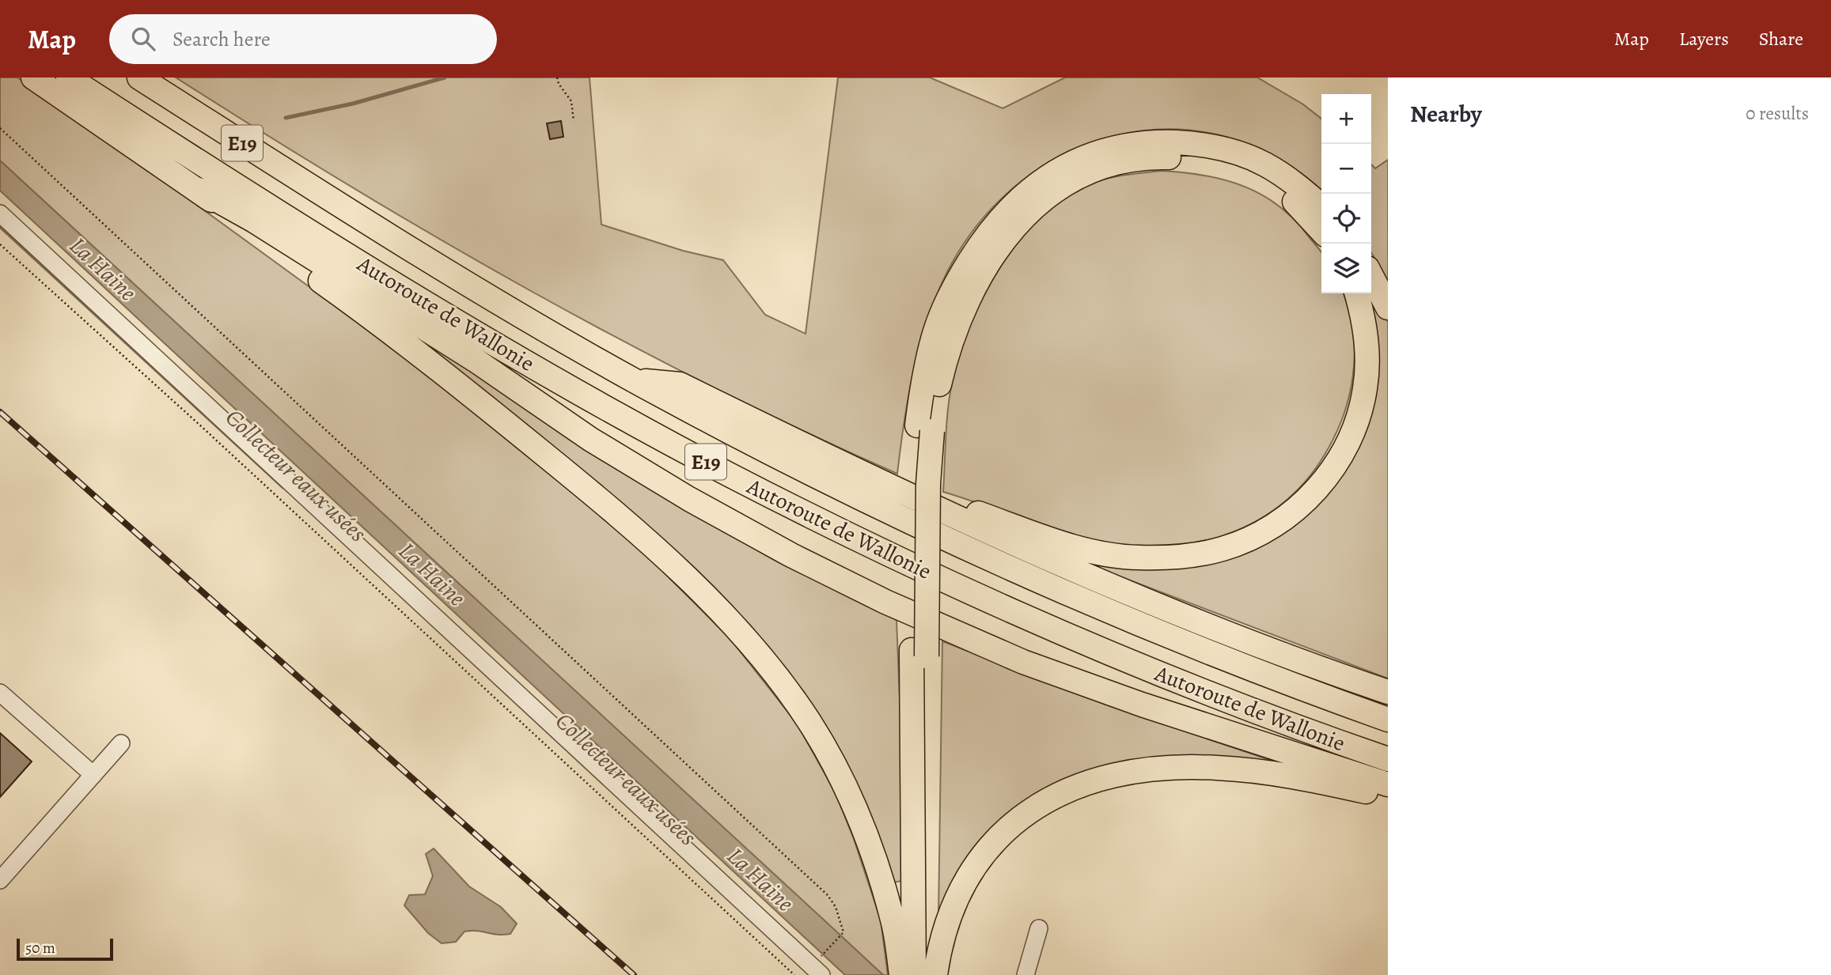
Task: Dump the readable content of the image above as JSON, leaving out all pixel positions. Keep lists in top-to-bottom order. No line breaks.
{"streets":{"highway":["E19","Autoroute de Wallonie"]},"water":["La Haine","Collecteur eaux usées"],"scale_bar":"50 m","page":{"header":"Map","search":"Search here","nav":["Map","Layers","Share"],"heading":["Nearby","0 results"],"map_buttons":["+","−"],"scale":"50 m"}}
